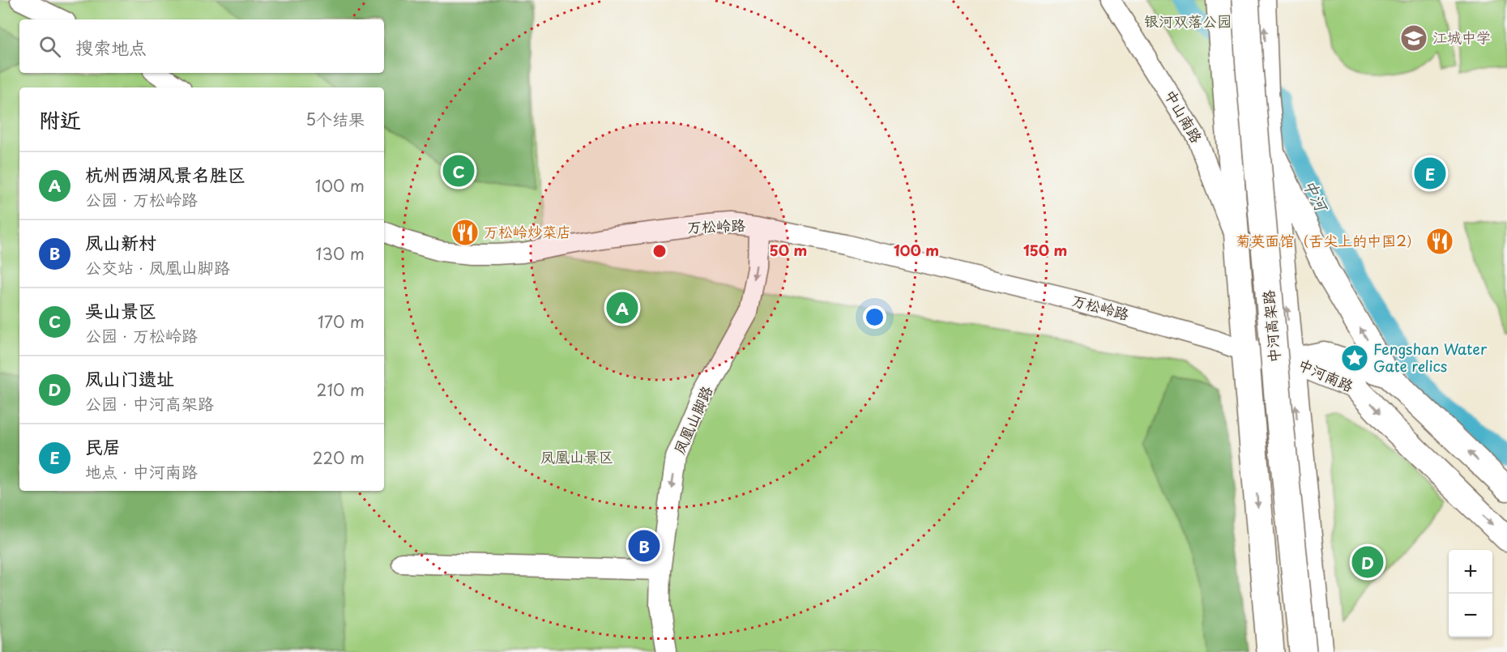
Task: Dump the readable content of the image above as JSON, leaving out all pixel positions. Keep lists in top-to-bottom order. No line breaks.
{"streets":{"highway":["中河高架路"],"main road":["中河南路"],"street":["中山南路","万松岭路","凤凰山脚路"]},"crossings":[["万松岭路","凤凰山脚路"]],"one_way":["凤凰山脚路"],"water":["中河"],"parks":["银河双落公园","凤凰山景区"],"places":{"school or university":["江城中学"],"restaurant":["万松岭炒菜店","菊英面馆（舌尖上的中国2）"],"place":["Fengshan Water Gate relics"]},"page":{"search":"搜索地点","heading":["附近","5个结果"],"list":[{"mark":"A","name":"杭州西湖风景名胜区","note":"公园 · 万松岭路","value":"100 m"},{"mark":"B","name":"凤山新村","note":"公交站 · 凤凰山脚路","value":"130 m"},{"mark":"C","name":"吴山景区","note":"公园 · 万松岭路","value":"170 m"},{"mark":"D","name":"凤山门遗址","note":"公园 · 中河高架路","value":"210 m"},{"mark":"E","name":"民居","note":"地点 · 中河南路","value":"220 m"}],"pins":["C","E","A","B","D"],"map_buttons":["+","−"]},"rings":["50 m","100 m","150 m"]}
